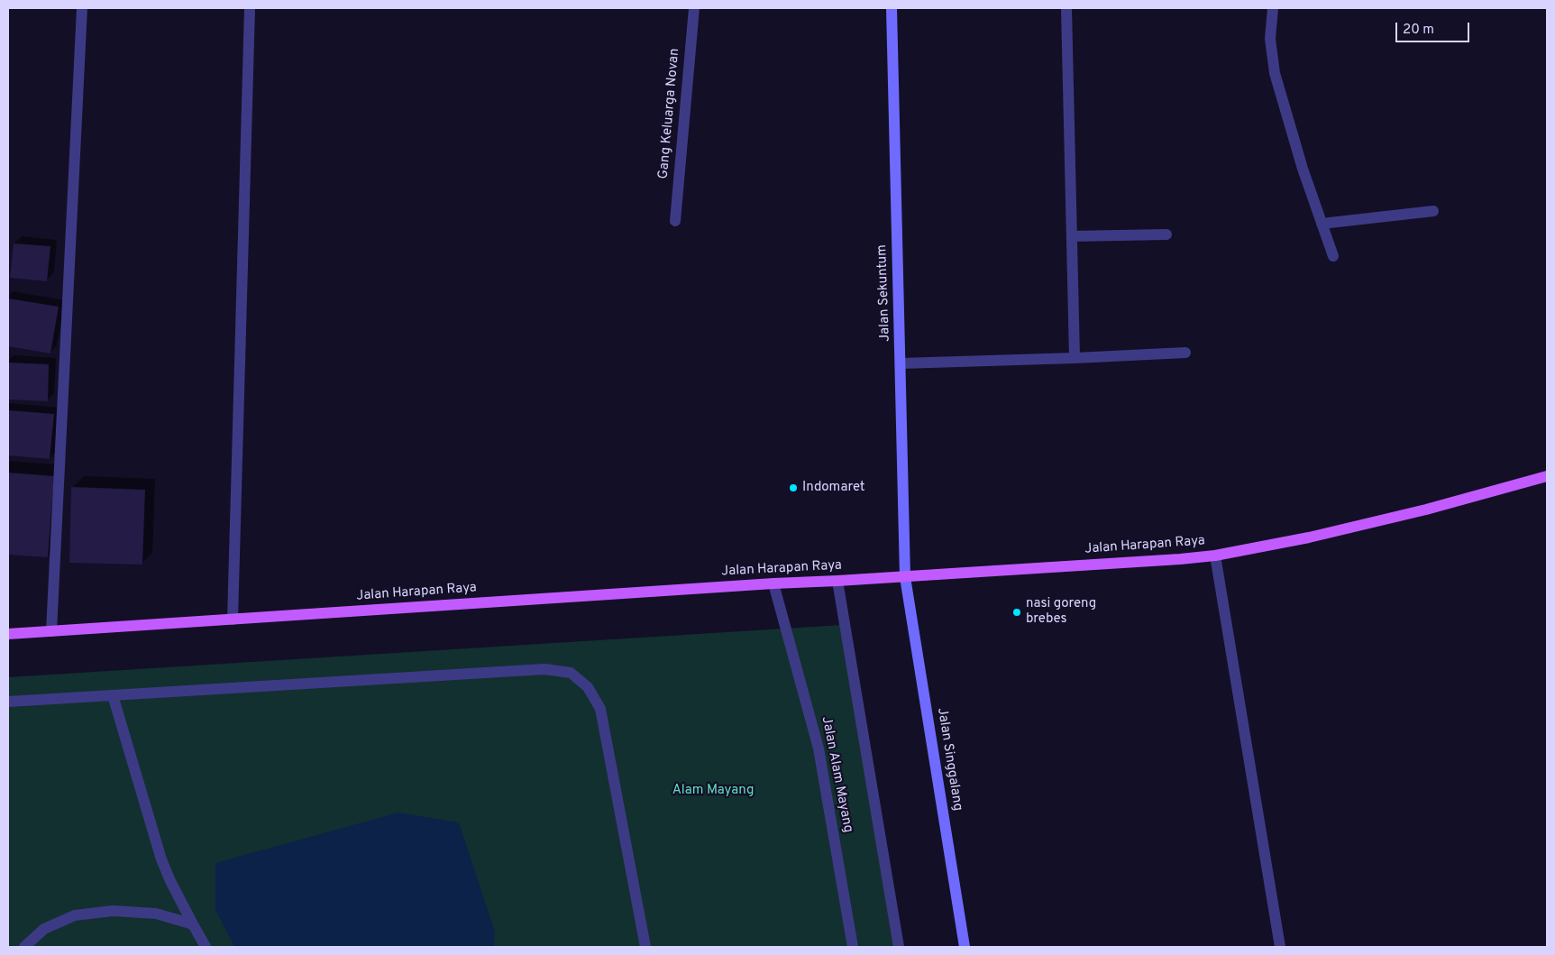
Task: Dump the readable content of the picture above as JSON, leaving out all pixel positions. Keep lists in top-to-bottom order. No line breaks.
{"streets":{"main road":["Jalan Harapan Raya"],"street":["Gang Keluarga Novan","Jalan Sekuntum","Jalan Singgalang","Jalan Alam Mayang"]},"crossings":[["Jalan Sekuntum","Jalan Harapan Raya"],["Jalan Sekuntum","Jalan Singgalang"],["Jalan Harapan Raya","Jalan Singgalang"],["Jalan Harapan Raya","Jalan Alam Mayang"]],"parks":["Alam Mayang"],"places":["Indomaret","nasi goreng brebes"],"scale_bar":"20 m"}
